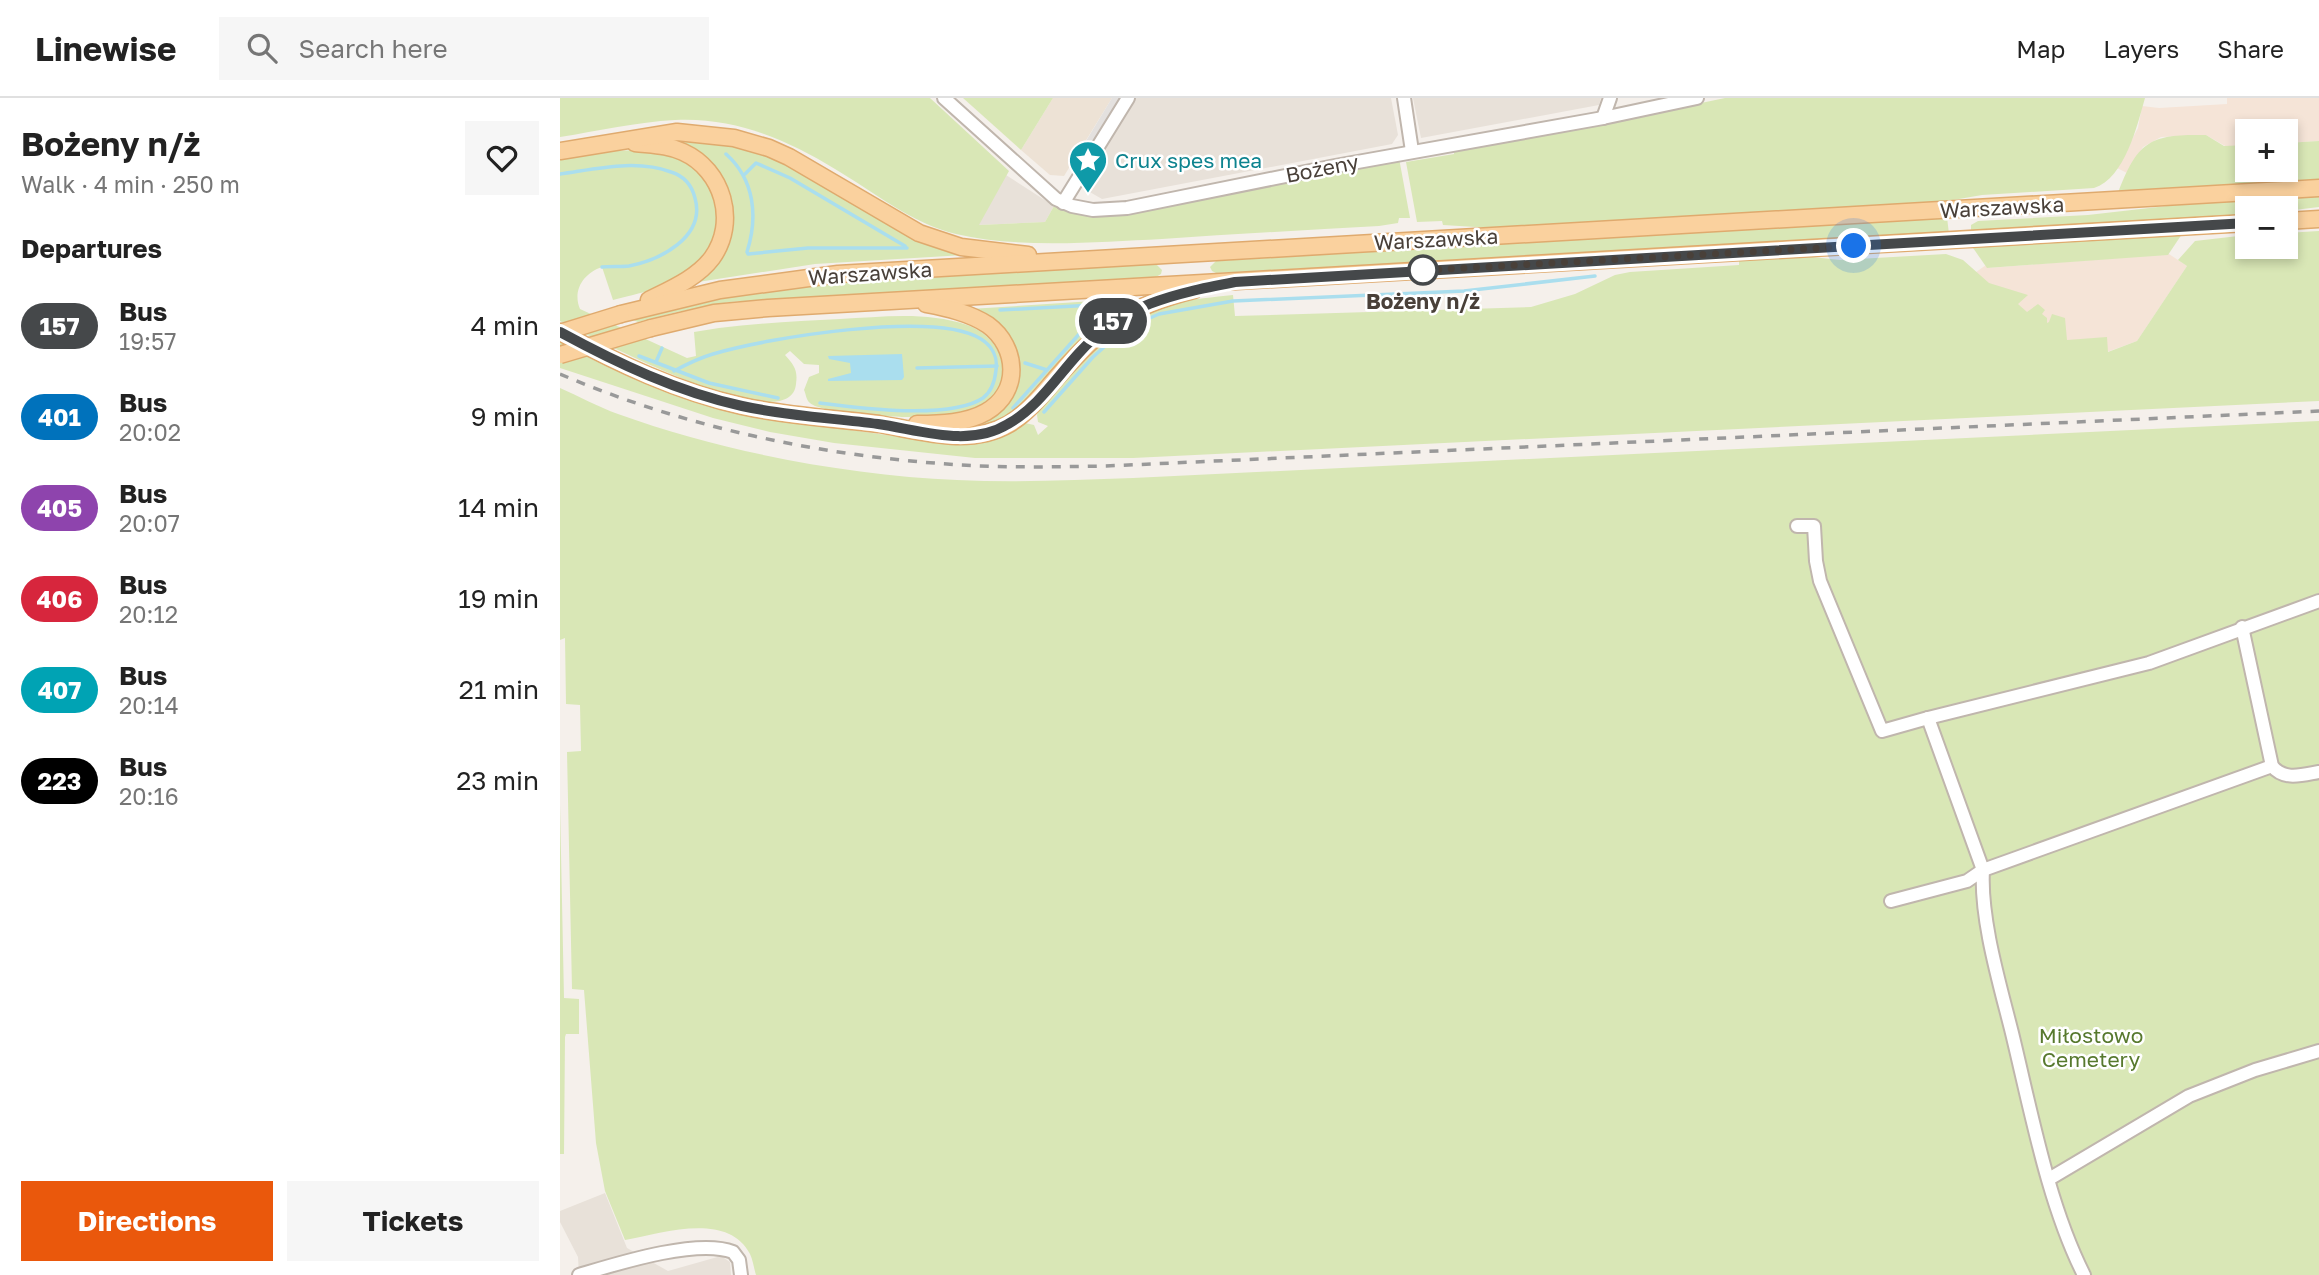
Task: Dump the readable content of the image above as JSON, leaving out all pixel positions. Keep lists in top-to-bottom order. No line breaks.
{"streets":{"main road":["Warszawska"],"street":["Bożeny"]},"parks":["Miłostowo Cemetery"],"places":{"place":["Crux spes mea"],"other":["Bożeny n/ż"]},"lines":["bus line 157"],"page":{"header":"Linewise","search":"Search here","nav":["Map","Layers","Share"],"heading":[["Bożeny n/ż","Walk · 4 min · 250 m"],"Departures"],"on_map":"157","map_buttons":["+","−"],"list":[{"mark":"157","name":"Bus","note":"19:57","value":"4 min"},{"mark":"401","name":"Bus","note":"20:02","value":"9 min"},{"mark":"405","name":"Bus","note":"20:07","value":"14 min"},{"mark":"406","name":"Bus","note":"20:12","value":"19 min"},{"mark":"407","name":"Bus","note":"20:14","value":"21 min"},{"mark":"223","name":"Bus","note":"20:16","value":"23 min"}],"buttons":["Directions","Tickets"]}}
